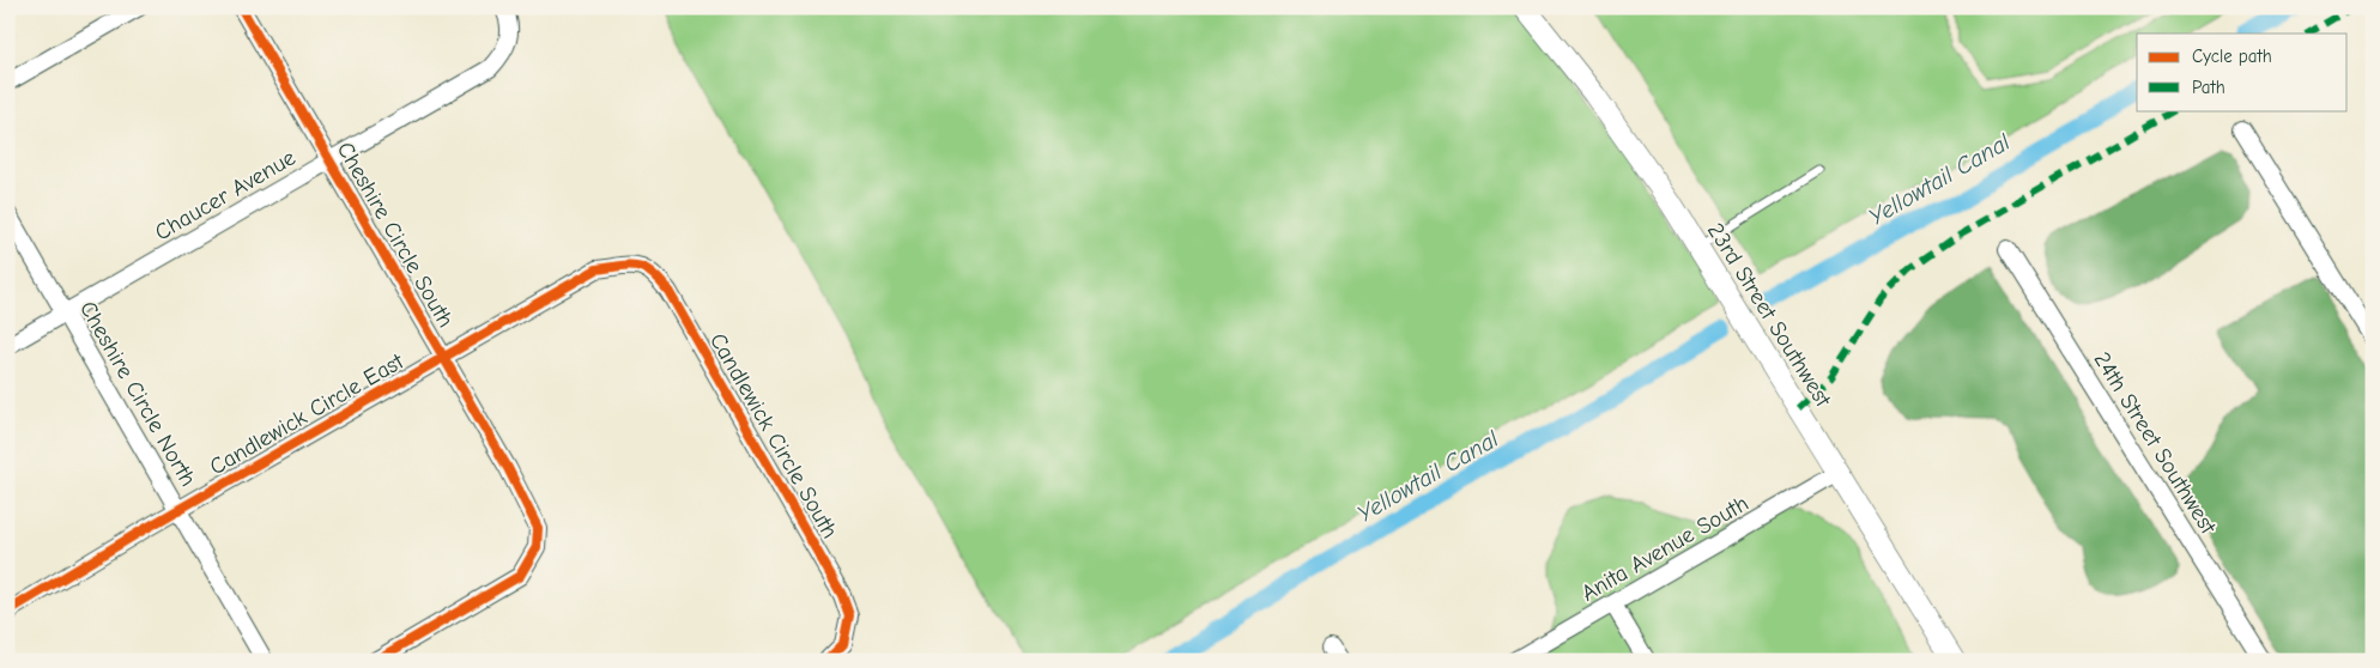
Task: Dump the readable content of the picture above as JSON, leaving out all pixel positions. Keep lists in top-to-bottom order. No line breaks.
{"streets":{"street":["Chaucer Avenue","Cheshire Circle South","23rd Street Southwest","Cheshire Circle North","Candlewick Circle East","Candlewick Circle South","24th Street Southwest","Anita Avenue South"]},"crossings":[["Chaucer Avenue","Cheshire Circle South"],["Chaucer Avenue","Cheshire Circle North"],["Cheshire Circle South","Candlewick Circle East"],["23rd Street Southwest","Anita Avenue South"],["Cheshire Circle North","Candlewick Circle East"],["Candlewick Circle East","Candlewick Circle South"]],"water":["Yellowtail Canal"],"legend":["Cycle path","Path"]}
